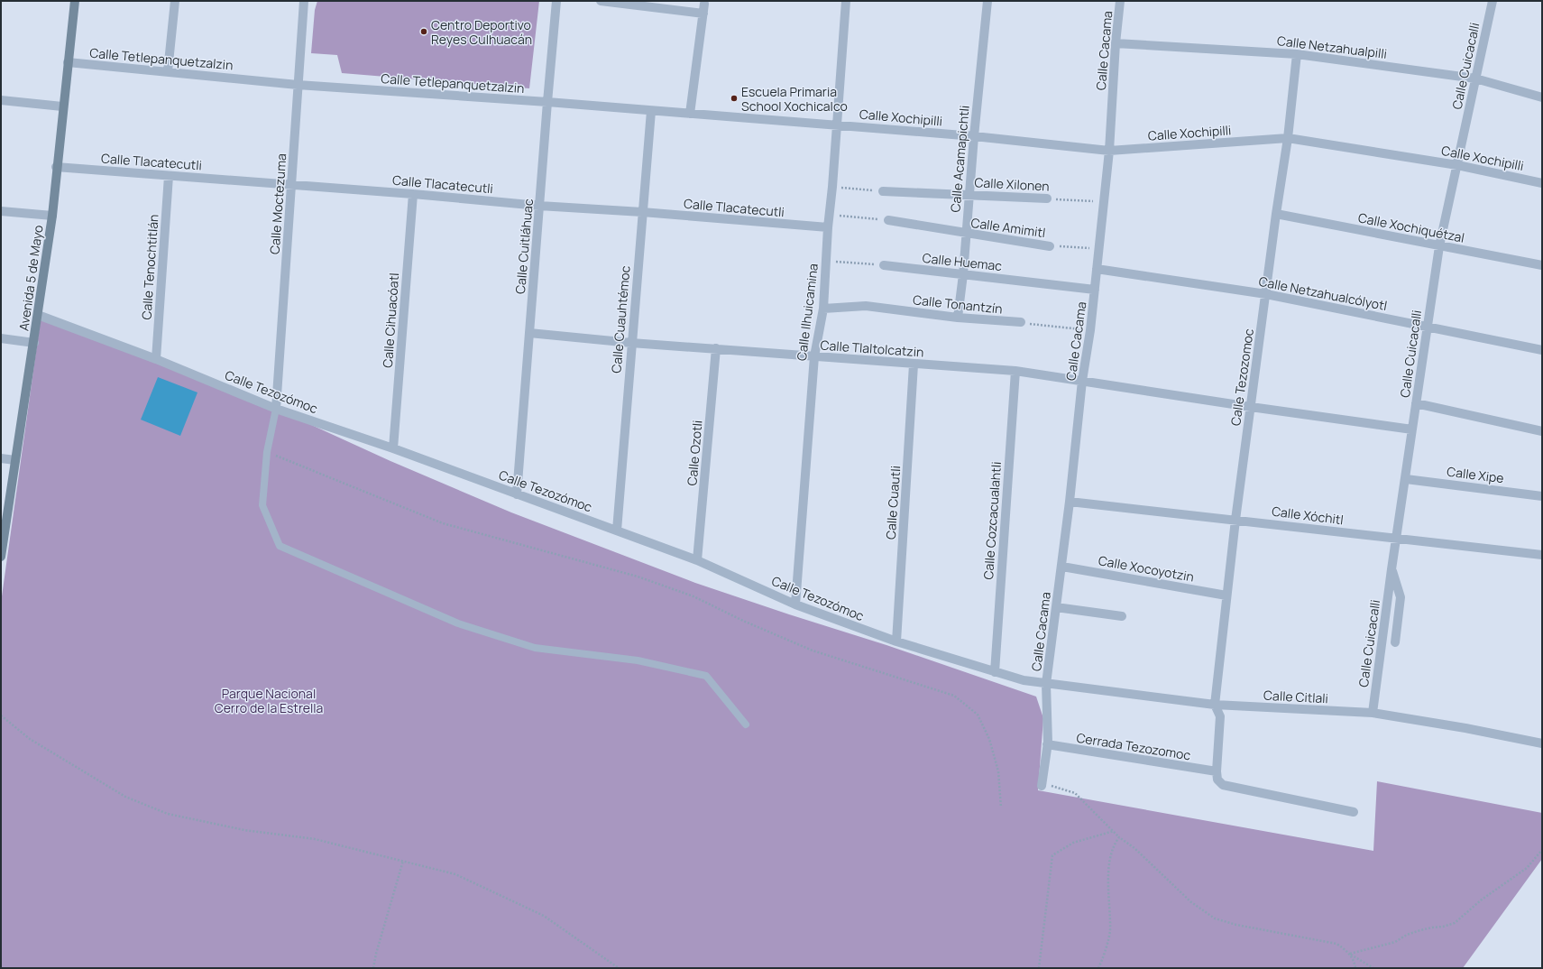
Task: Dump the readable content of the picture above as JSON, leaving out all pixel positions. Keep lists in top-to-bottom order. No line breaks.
{"streets":{"street":["Calle Netzahualpilli","Calle Cacama","Calle Tetlepanquetzalzin","Calle Cuicacalli","Calle Xochipilli","Calle Acamapichtli","Calle Tlacatecutli","Calle Xilonen","Calle Moctezuma","Calle Amimitl","Calle Xochiquétzal","Calle Cuitláhuac","Calle Huemac","Calle Tenochtitlán","Avenida 5 de Mayo","Calle Netzahualcólyotl","Calle Tonantzín","Calle Ilhuicamina","Calle Cuauhtémoc","Calle Cihuacóatl","Calle Tlaltolcatzin","Calle Tezozomoc","Calle Tezozómoc","Calle Ozotli","Calle Xipe","Calle Cuautli","Calle Xóchitl","Calle Cozcacualahtli","Calle Xocoyotzin","Calle Citlali","Cerrada Tezozomoc"]},"crossings":[["Calle Netzahualpilli","Calle Cacama"],["Calle Netzahualpilli","Calle Cuicacalli"],["Calle Netzahualpilli","Calle Tezozomoc"],["Calle Cacama","Calle Xochipilli"],["Calle Cacama","Calle Xilonen"],["Calle Cacama","Calle Amimitl"],["Calle Cacama","Calle Huemac"],["Calle Cacama","Calle Netzahualcólyotl"],["Calle Cacama","Calle Tlaltolcatzin"],["Calle Cacama","Calle Tezozómoc"],["Calle Cacama","Calle Xóchitl"],["Calle Cacama","Calle Xocoyotzin"],["Calle Cacama","Calle Citlali"],["Calle Cacama","Cerrada Tezozomoc"],["Calle Tetlepanquetzalzin","Calle Xochipilli"],["Calle Tetlepanquetzalzin","Calle Moctezuma"],["Calle Tetlepanquetzalzin","Calle Cuitláhuac"],["Calle Tetlepanquetzalzin","Avenida 5 de Mayo"],["Calle Tetlepanquetzalzin","Calle Ilhuicamina"],["Calle Tetlepanquetzalzin","Calle Cuauhtémoc"],["Calle Cuicacalli","Calle Xochipilli"],["Calle Cuicacalli","Calle Xochiquétzal"],["Calle Cuicacalli","Calle Netzahualcólyotl"],["Calle Cuicacalli","Calle Xipe"],["Calle Cuicacalli","Calle Xóchitl"],["Calle Cuicacalli","Calle Citlali"],["Calle Xochipilli","Calle Acamapichtli"],["Calle Xochipilli","Calle Ilhuicamina"],["Calle Xochipilli","Calle Tezozomoc"],["Calle Acamapichtli","Calle Xilonen"],["Calle Acamapichtli","Calle Amimitl"],["Calle Acamapichtli","Calle Huemac"],["Calle Acamapichtli","Calle Tonantzín"],["Calle Tlacatecutli","Calle Moctezuma"],["Calle Tlacatecutli","Calle Cuitláhuac"],["Calle Tlacatecutli","Calle Tenochtitlán"],["Calle Tlacatecutli","Avenida 5 de Mayo"],["Calle Tlacatecutli","Calle Ilhuicamina"],["Calle Tlacatecutli","Calle Cuauhtémoc"],["Calle Tlacatecutli","Calle Cihuacóatl"],["Calle Moctezuma","Calle Tezozómoc"],["Calle Xochiquétzal","Calle Tezozomoc"],["Calle Cuitláhuac","Calle Tlaltolcatzin"],["Calle Cuitláhuac","Calle Tezozómoc"],["Calle Tenochtitlán","Calle Tezozómoc"],["Avenida 5 de Mayo","Calle Tezozómoc"],["Calle Netzahualcólyotl","Calle Tezozomoc"],["Calle Tonantzín","Calle Ilhuicamina"],["Calle Ilhuicamina","Calle Tlaltolcatzin"],["Calle Ilhuicamina","Calle Tezozómoc"],["Calle Cuauhtémoc","Calle Tlaltolcatzin"],["Calle Cuauhtémoc","Calle Tezozómoc"],["Calle Cihuacóatl","Calle Tezozómoc"],["Calle Tlaltolcatzin","Calle Ozotli"],["Calle Tlaltolcatzin","Calle Cuautli"],["Calle Tlaltolcatzin","Calle Cozcacualahtli"],["Calle Tezozomoc","Calle Xóchitl"],["Calle Tezozomoc","Calle Xocoyotzin"],["Calle Tezozomoc","Calle Citlali"],["Calle Tezozómoc","Calle Ozotli"],["Calle Tezozómoc","Calle Cuautli"],["Calle Tezozómoc","Calle Cozcacualahtli"],["Calle Tezozómoc","Calle Citlali"]],"parks":["Parque Nacional Cerro de la Estrella"],"places":["Centro Deportivo Reyes Culhuacán","Escuela Primaria School Xochicalco"]}
